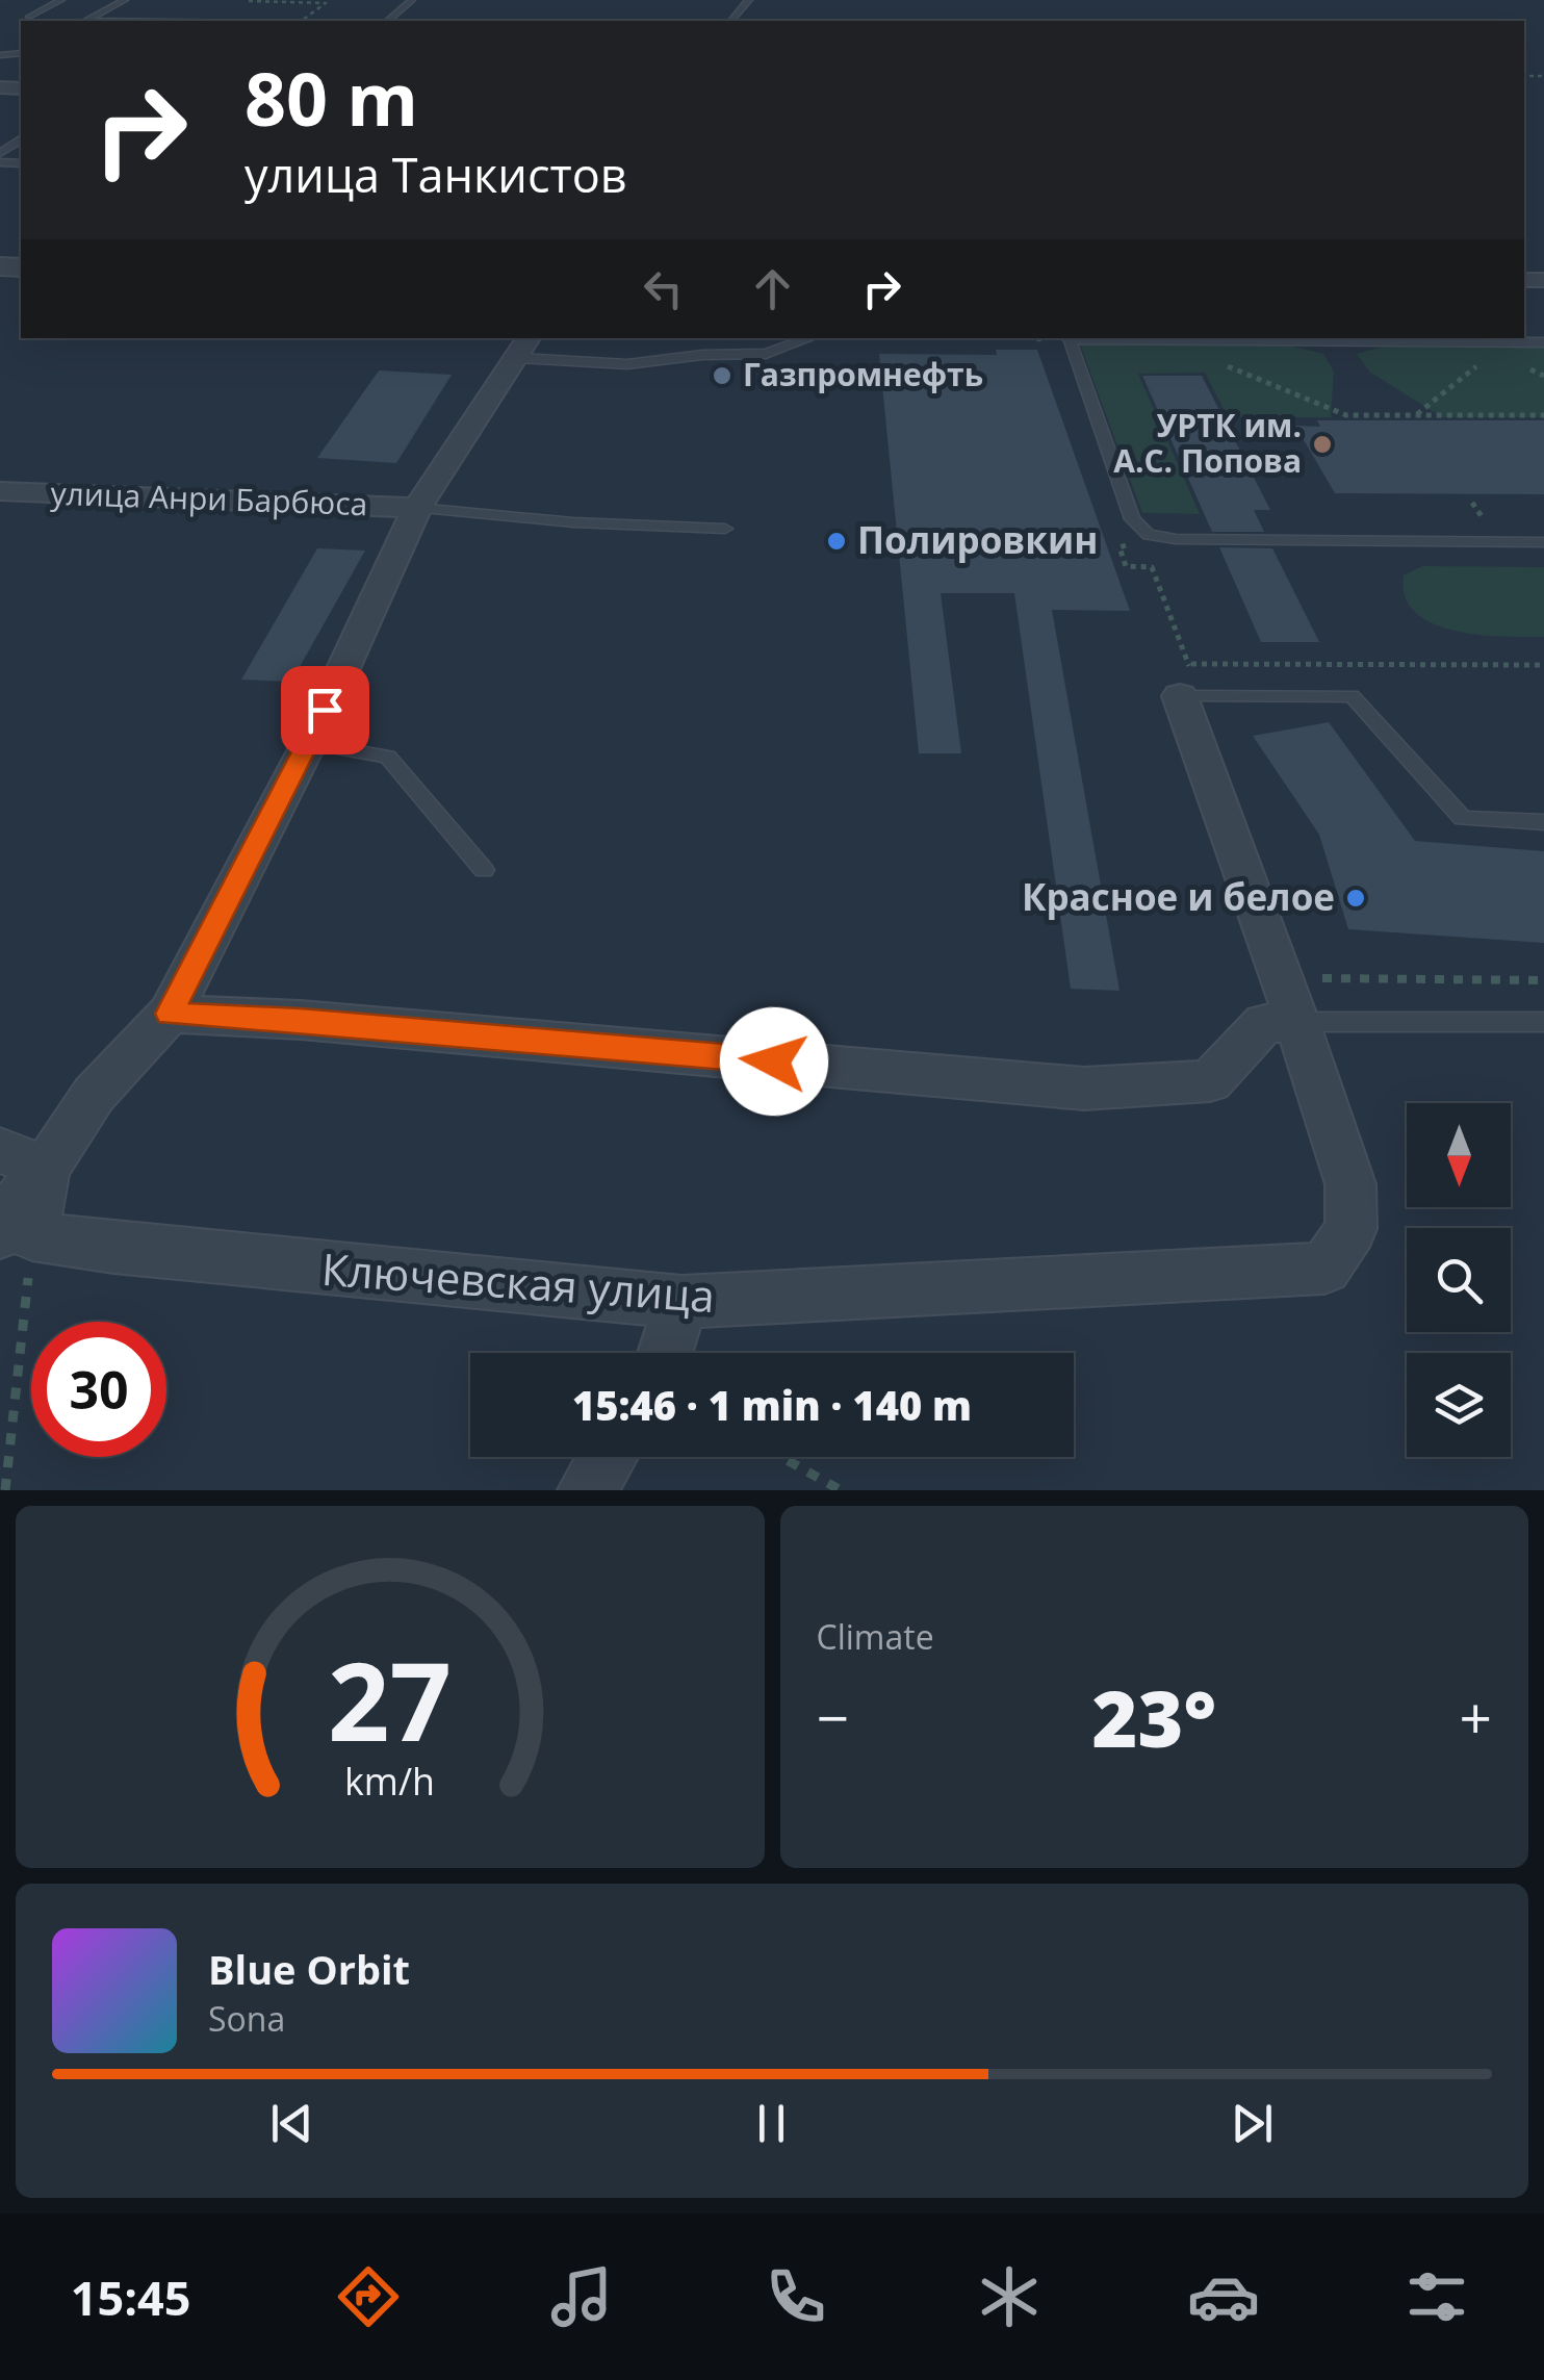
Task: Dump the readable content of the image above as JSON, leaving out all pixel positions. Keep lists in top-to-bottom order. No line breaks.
{"streets":{"street":["улица Анри Барбюса","Ключевская улица"]},"places":["Газпромнефть","УРТК им. А.С. Попова","Полировкин","Красное и белое"],"north":"bottom","page":{"turn":["80 m","улица Танкистов"],"limit":"30","trip":"15:46 · 1 min · 140 m","tile":"Climate","heat":["−","23°","+"],"song":["Blue Orbit","Sona"],"tabs":"15:45","gauge":["27","km/h"]}}
